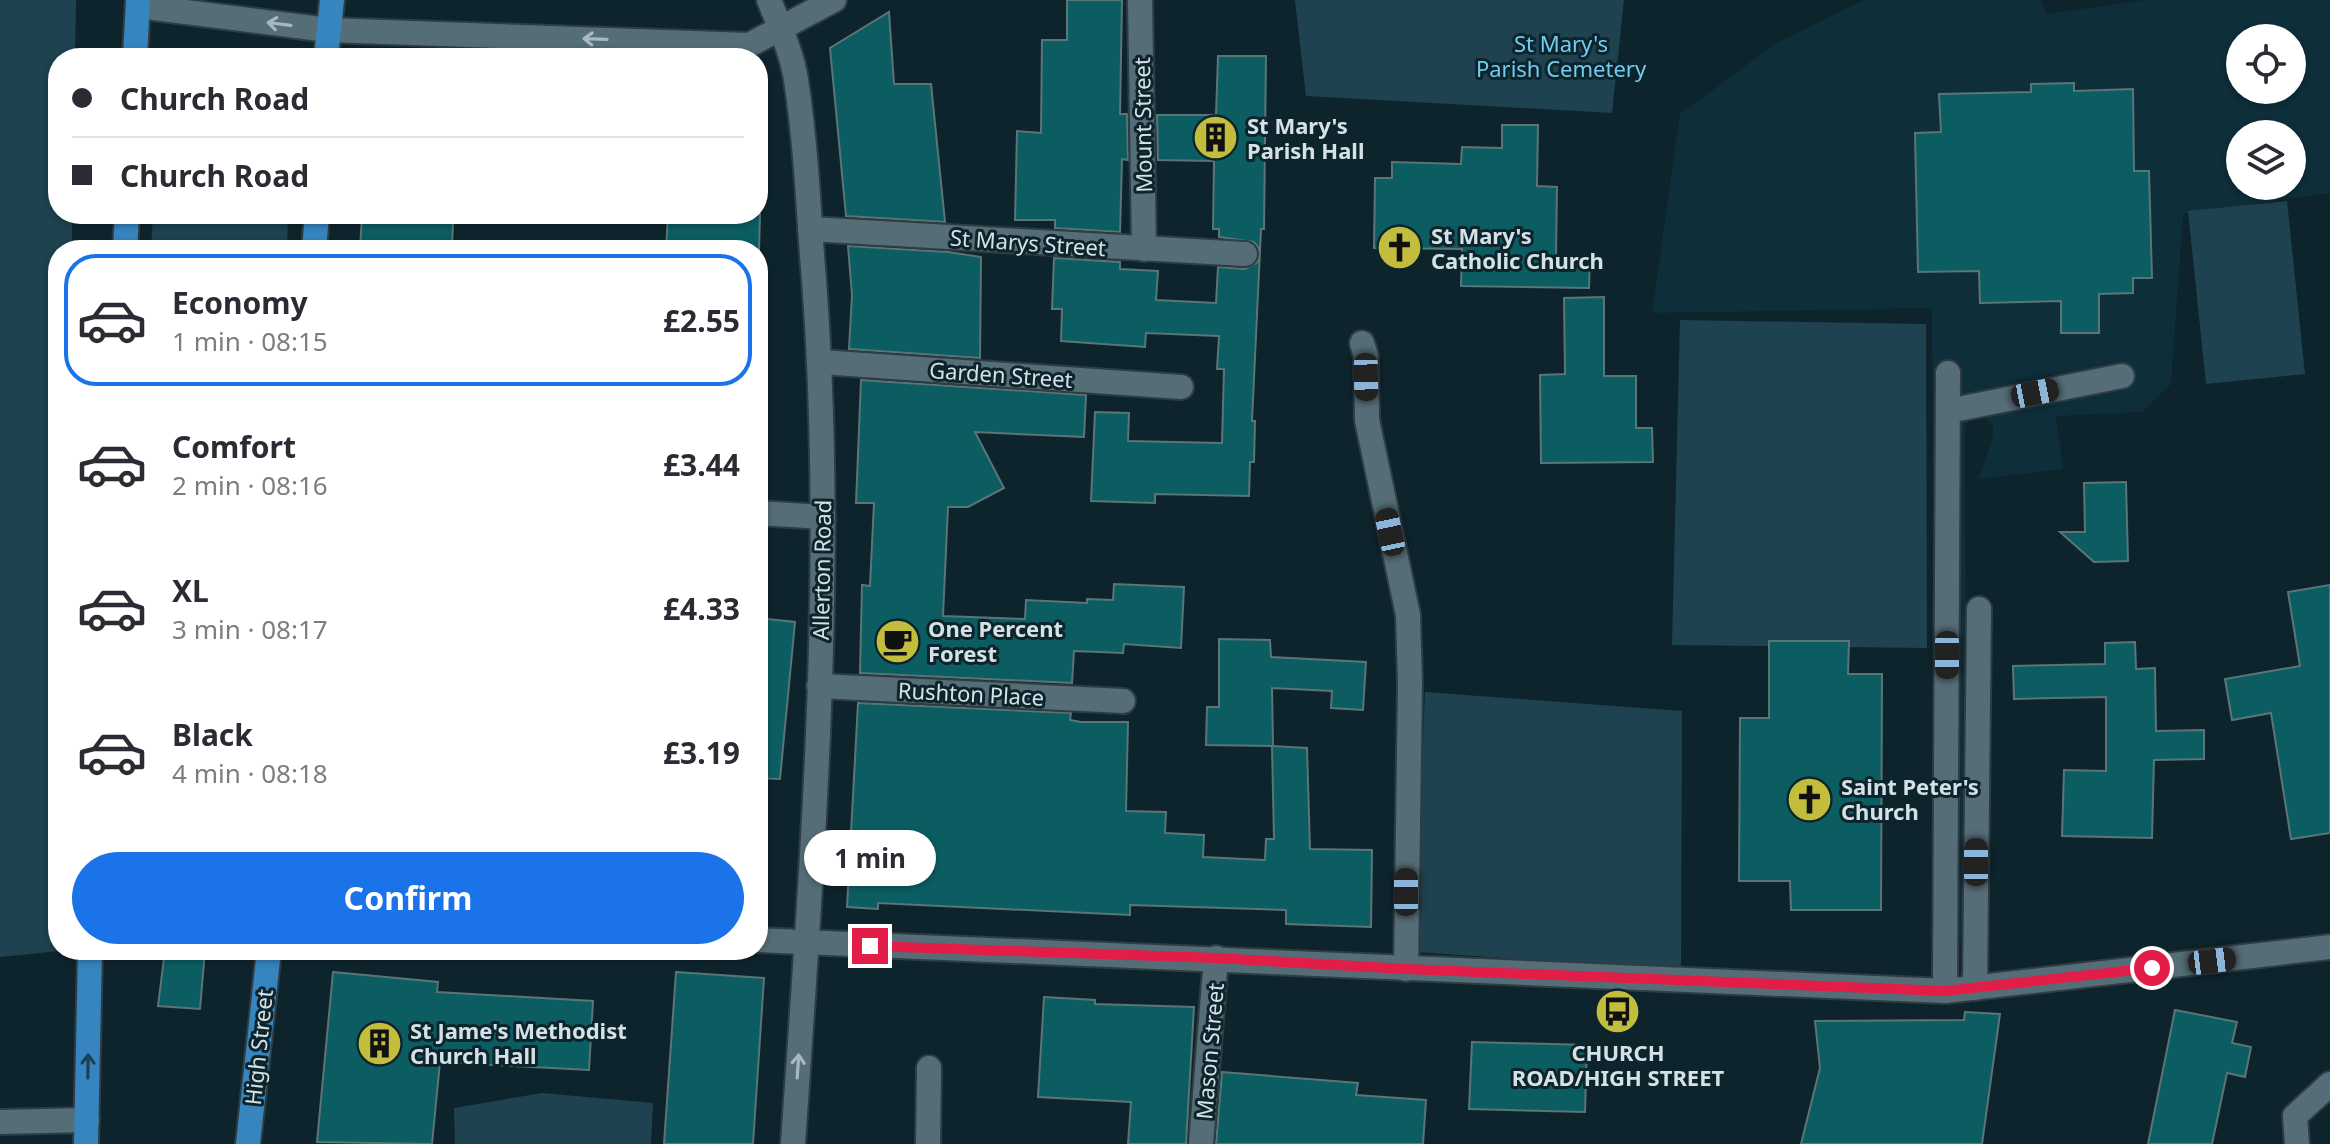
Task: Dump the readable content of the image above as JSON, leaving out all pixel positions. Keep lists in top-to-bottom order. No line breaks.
{"streets":{"main road":["High Street"],"street":["Mount Street","St Marys Street","Garden Street","Allerton Road","Rushton Place","Mason Street"]},"crossings":[["Mount Street","St Marys Street"],["St Marys Street","Allerton Road"],["Garden Street","Allerton Road"],["Allerton Road","Rushton Place"]],"parks":["St Mary's Parish Cemetery"],"places":{"building":["St Mary's Parish Hall","St Jame's Methodist Church Hall"],"church":["St Mary's Catholic Church","Saint Peter's Church"],"cafe":["One Percent Forest"],"bus stop":["CHURCH ROAD/HIGH STREET"]},"page":{"banner":["Church Road","Church Road"],"list":[{"name":"Economy","note":"1 min · 08:15","value":"£2.55"},{"name":"Comfort","note":"2 min · 08:16","value":"£3.44"},{"name":"XL","note":"3 min · 08:17","value":"£4.33"},{"name":"Black","note":"4 min · 08:18","value":"£3.19"}],"bubble":"1 min","buttons":"Confirm"}}
